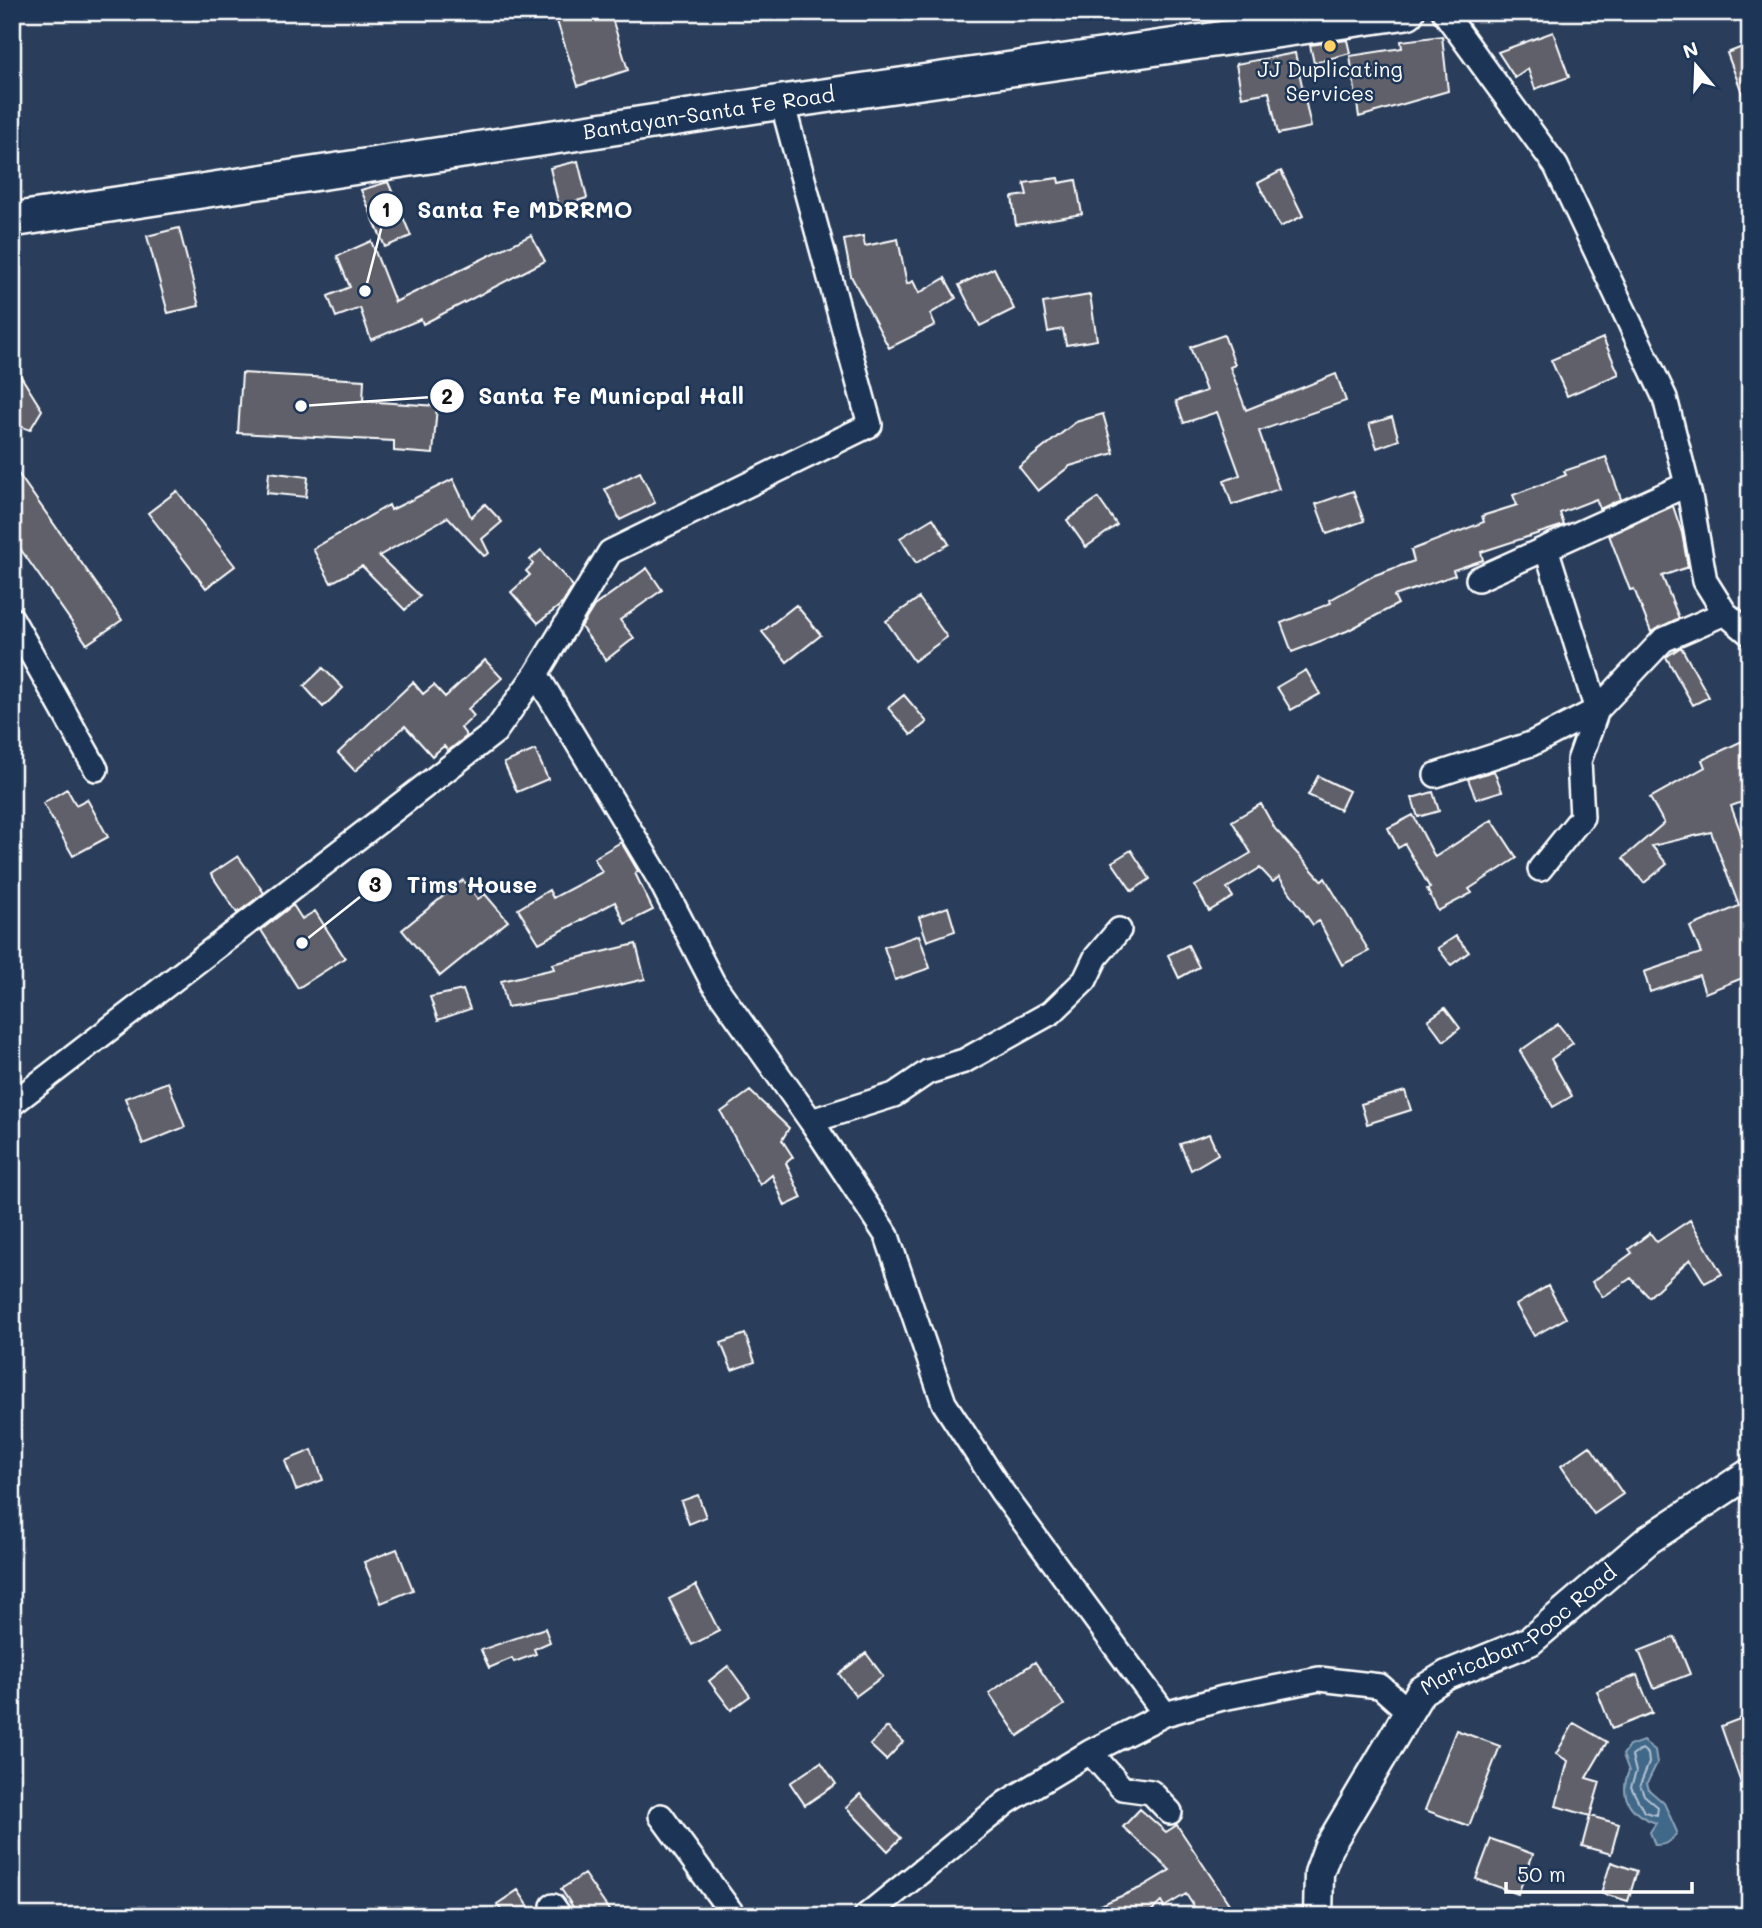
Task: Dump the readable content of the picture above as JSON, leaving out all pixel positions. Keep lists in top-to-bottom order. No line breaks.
{"streets":{"main road":["Bantayan-Santa Fe Road"],"street":["Maricaban-Pooc Road"]},"places":["JJ Duplicating Services","Santa Fe MDRRMO","Santa Fe Municpal Hall","Tims House"],"scale_bar":"50 m","north":"top"}
